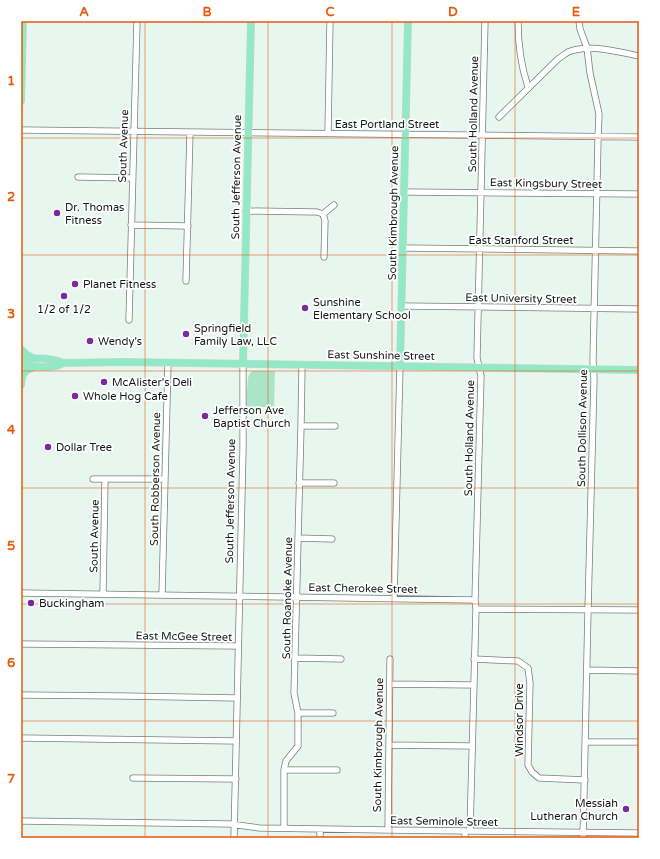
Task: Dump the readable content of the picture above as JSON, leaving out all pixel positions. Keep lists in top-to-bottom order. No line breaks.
{"streets":{"main road":["South Jefferson Avenue","South Kimbrough Avenue","East Sunshine Street"],"street":["South Holland Avenue","East Portland Street","South Avenue","East Kingsbury Street","East Stanford Street","East University Street","South Dollison Avenue","South Robberson Avenue","East Cherokee Street","South Roanoke Avenue","East McGee Street","Windsor Drive","East Seminole Street"]},"crossings":[["South Holland Avenue","East Portland Street"],["South Holland Avenue","East Kingsbury Street"],["South Holland Avenue","East Stanford Street"],["South Holland Avenue","East University Street"],["South Holland Avenue","East Sunshine Street"],["South Holland Avenue","East Cherokee Street"],["South Holland Avenue","Windsor Drive"],["South Holland Avenue","East Seminole Street"],["East Portland Street","South Avenue"],["East Portland Street","South Jefferson Avenue"],["East Portland Street","South Kimbrough Avenue"],["East Portland Street","South Dollison Avenue"],["South Avenue","East Cherokee Street"],["South Jefferson Avenue","East Sunshine Street"],["South Jefferson Avenue","East Cherokee Street"],["South Jefferson Avenue","East McGee Street"],["South Jefferson Avenue","East Seminole Street"],["East Kingsbury Street","South Kimbrough Avenue"],["East Kingsbury Street","South Dollison Avenue"],["South Kimbrough Avenue","East Stanford Street"],["South Kimbrough Avenue","East University Street"],["South Kimbrough Avenue","East Sunshine Street"],["South Kimbrough Avenue","East Cherokee Street"],["South Kimbrough Avenue","East Seminole Street"],["East Stanford Street","South Dollison Avenue"],["East University Street","South Dollison Avenue"],["East Sunshine Street","South Dollison Avenue"],["East Sunshine Street","South Robberson Avenue"],["East Sunshine Street","South Roanoke Avenue"],["South Dollison Avenue","Windsor Drive"],["South Dollison Avenue","East Seminole Street"],["South Robberson Avenue","East Cherokee Street"],["East Cherokee Street","South Roanoke Avenue"],["South Roanoke Avenue","East Seminole Street"]],"places":["Dr. Thomas Fitness","Planet Fitness","1/2 of 1/2","Sunshine Elementary School","Springfield Family Law, LLC","Wendy's","McAlister's Deli","Whole Hog Cafe","Jefferson Ave Baptist Church","Dollar Tree","Buckingham","Messiah Lutheran Church"],"grid":{"columns":["A","B","C","D","E"],"rows":["1","2","3","4","5","6","7"]}}
